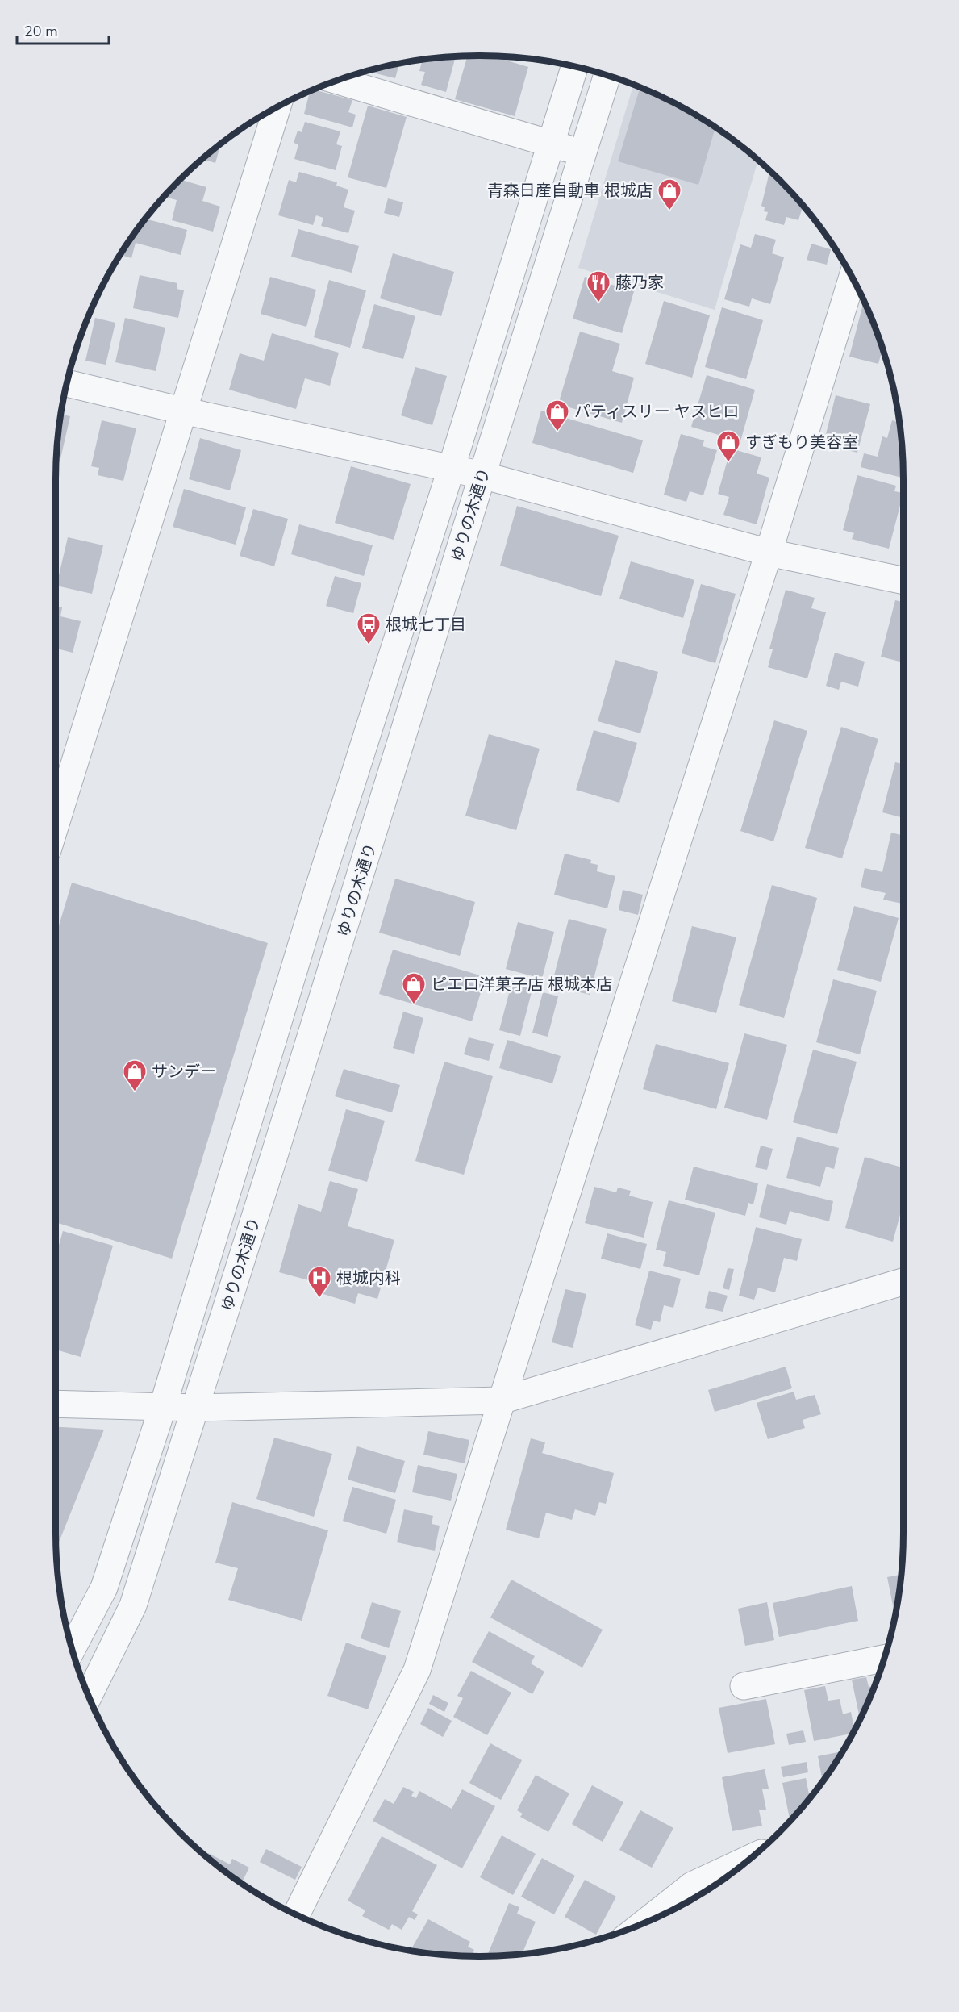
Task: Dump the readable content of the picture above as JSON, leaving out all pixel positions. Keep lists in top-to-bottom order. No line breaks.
{"streets":{"street":["ゆりの木通り"]},"places":{"shop":["青森日産自動車 根城店","パティスリー ヤスヒロ","すぎもり美容室","ピエロ洋菓子店 根城本店","サンデー"],"restaurant":["藤乃家"],"bus stop":["根城七丁目"],"hospital":["根城内科"]},"scale_bar":"20 m"}
